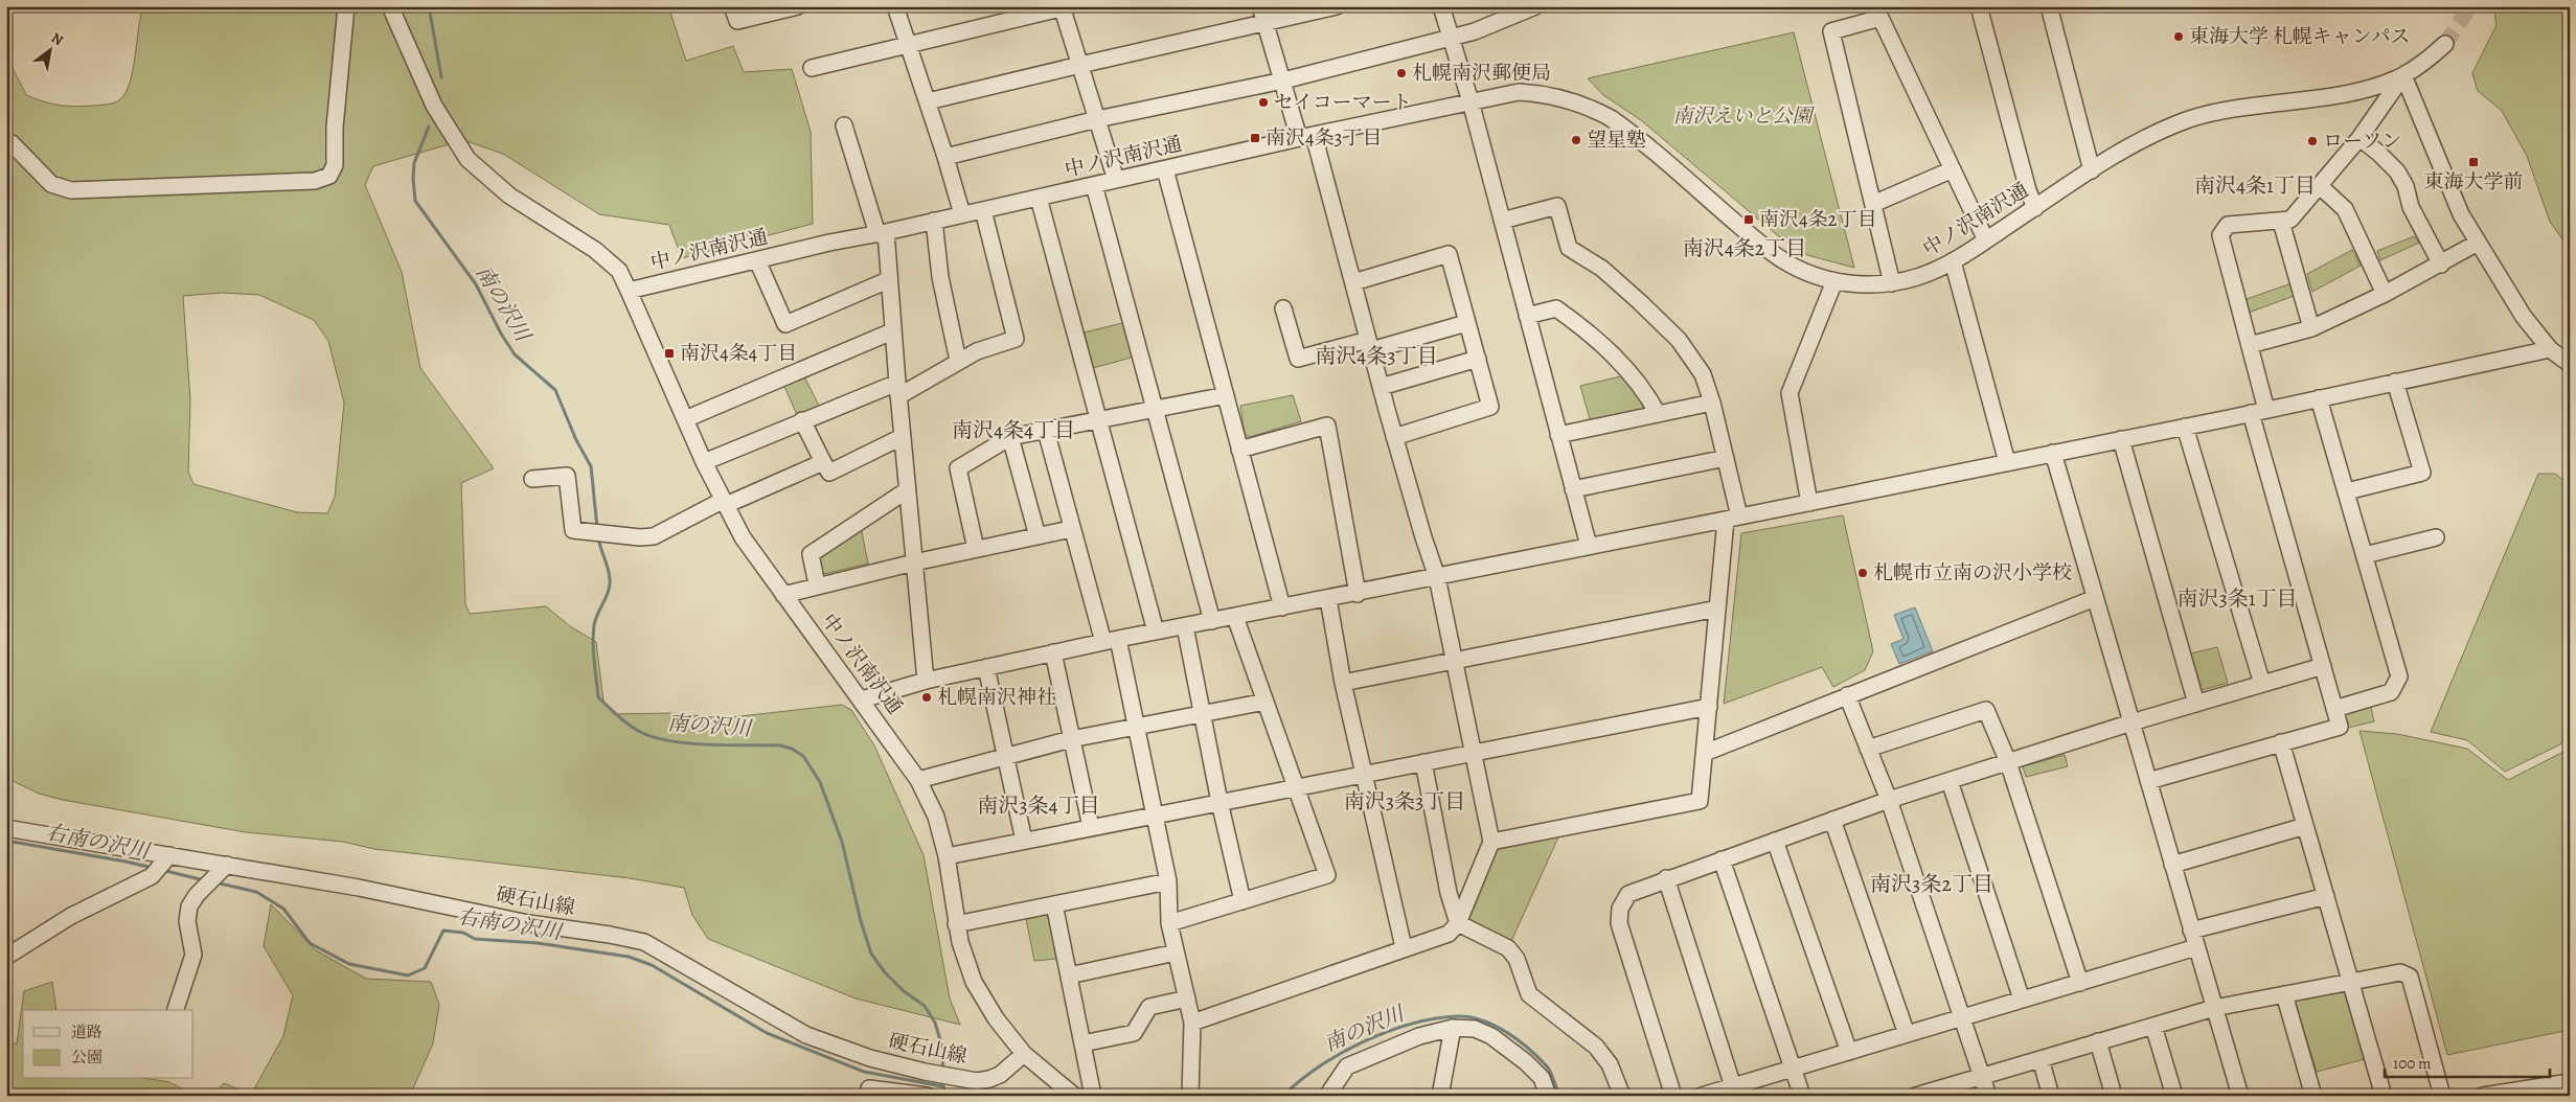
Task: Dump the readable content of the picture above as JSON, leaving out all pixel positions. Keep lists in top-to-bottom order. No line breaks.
{"streets":{"street":["中ノ沢南沢通","硬石山線"]},"crossings":[["中ノ沢南沢通","硬石山線"]],"districts":["南沢4条1丁目","南沢4条2丁目","南沢4条3丁目","南沢4条4丁目","南沢3条1丁目","南沢3条3丁目","南沢3条4丁目","南沢3条2丁目"],"water":["南の沢川","右南の沢川"],"parks":["南沢えいと公園"],"places":{"other":["東海大学 札幌キャンパス","札幌南沢郵便局","セイコーマート","望星塾","ローソン","札幌市立南の沢小学校","札幌南沢神社"],"transit":["南沢4条3丁目","東海大学前","南沢4条2丁目","南沢4条4丁目"]},"legend":["道路","公園"],"scale_bar":"100 m","north":"top right"}
